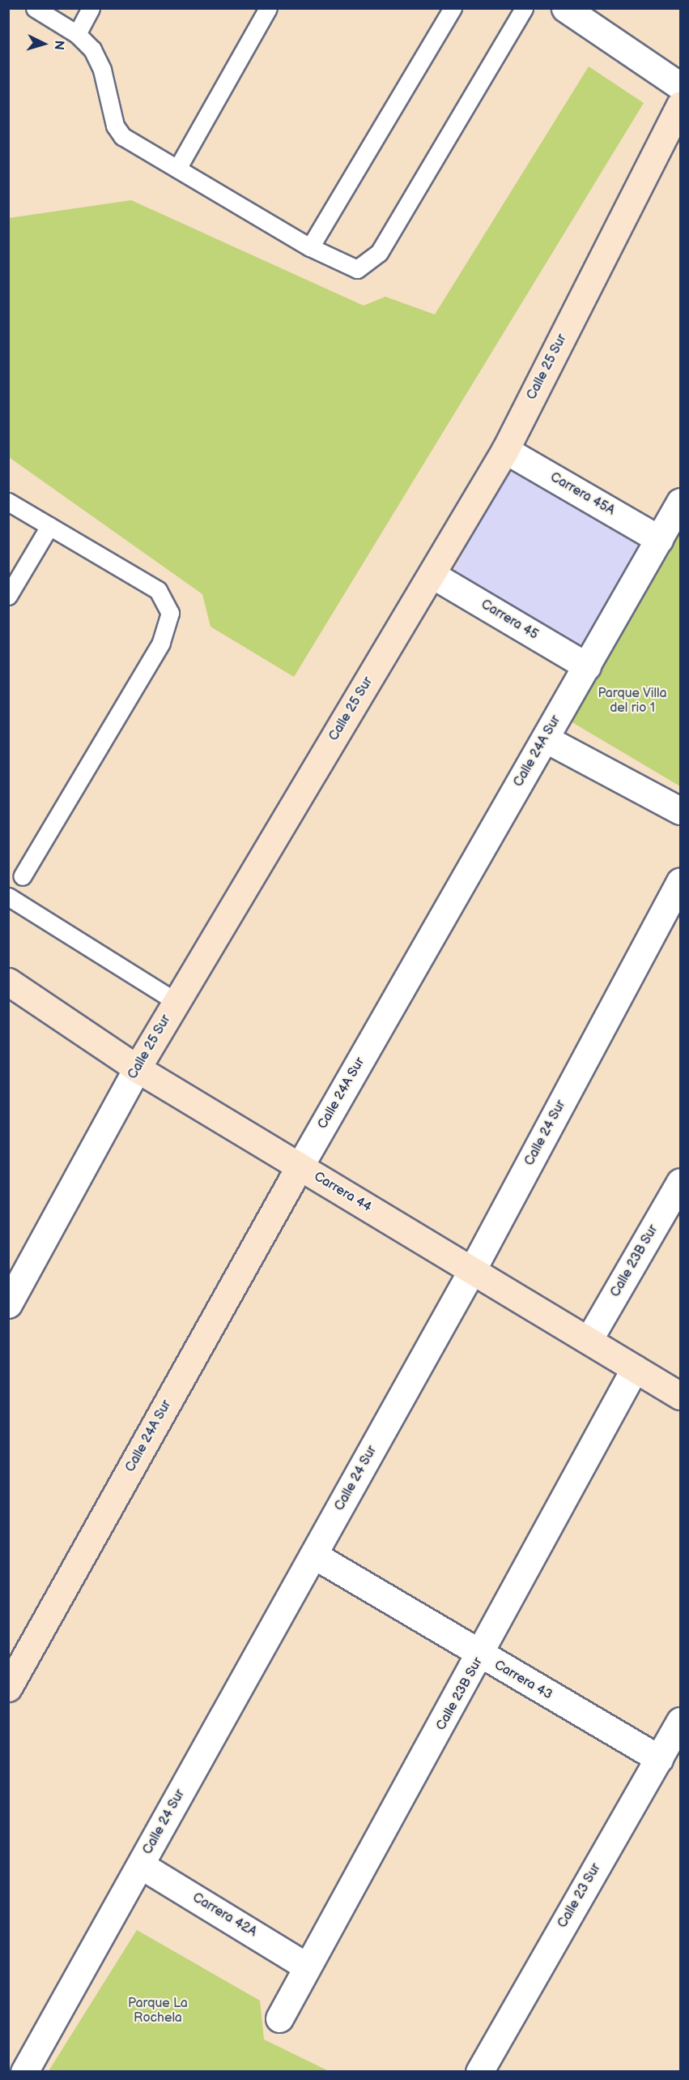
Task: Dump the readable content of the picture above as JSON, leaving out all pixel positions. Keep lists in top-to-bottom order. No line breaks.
{"streets":{"street":["Calle 25 Sur","Carrera 45A","Carrera 45","Calle 24A Sur","Calle 24 Sur","Carrera 44","Calle 23B Sur","Carrera 43","Calle 23 Sur","Carrera 42A"]},"crossings":[["Calle 25 Sur","Carrera 45A"],["Calle 25 Sur","Carrera 45"],["Calle 25 Sur","Carrera 44"],["Carrera 45A","Calle 24A Sur"],["Carrera 45","Calle 24A Sur"],["Calle 24A Sur","Carrera 44"],["Calle 24 Sur","Carrera 44"],["Calle 24 Sur","Carrera 43"],["Calle 24 Sur","Carrera 42A"],["Carrera 44","Calle 23B Sur"],["Calle 23B Sur","Carrera 43"],["Calle 23B Sur","Carrera 42A"],["Carrera 43","Calle 23 Sur"]],"parks":["Parque Villa del rio 1","Parque La Rochela"],"north":"right"}
